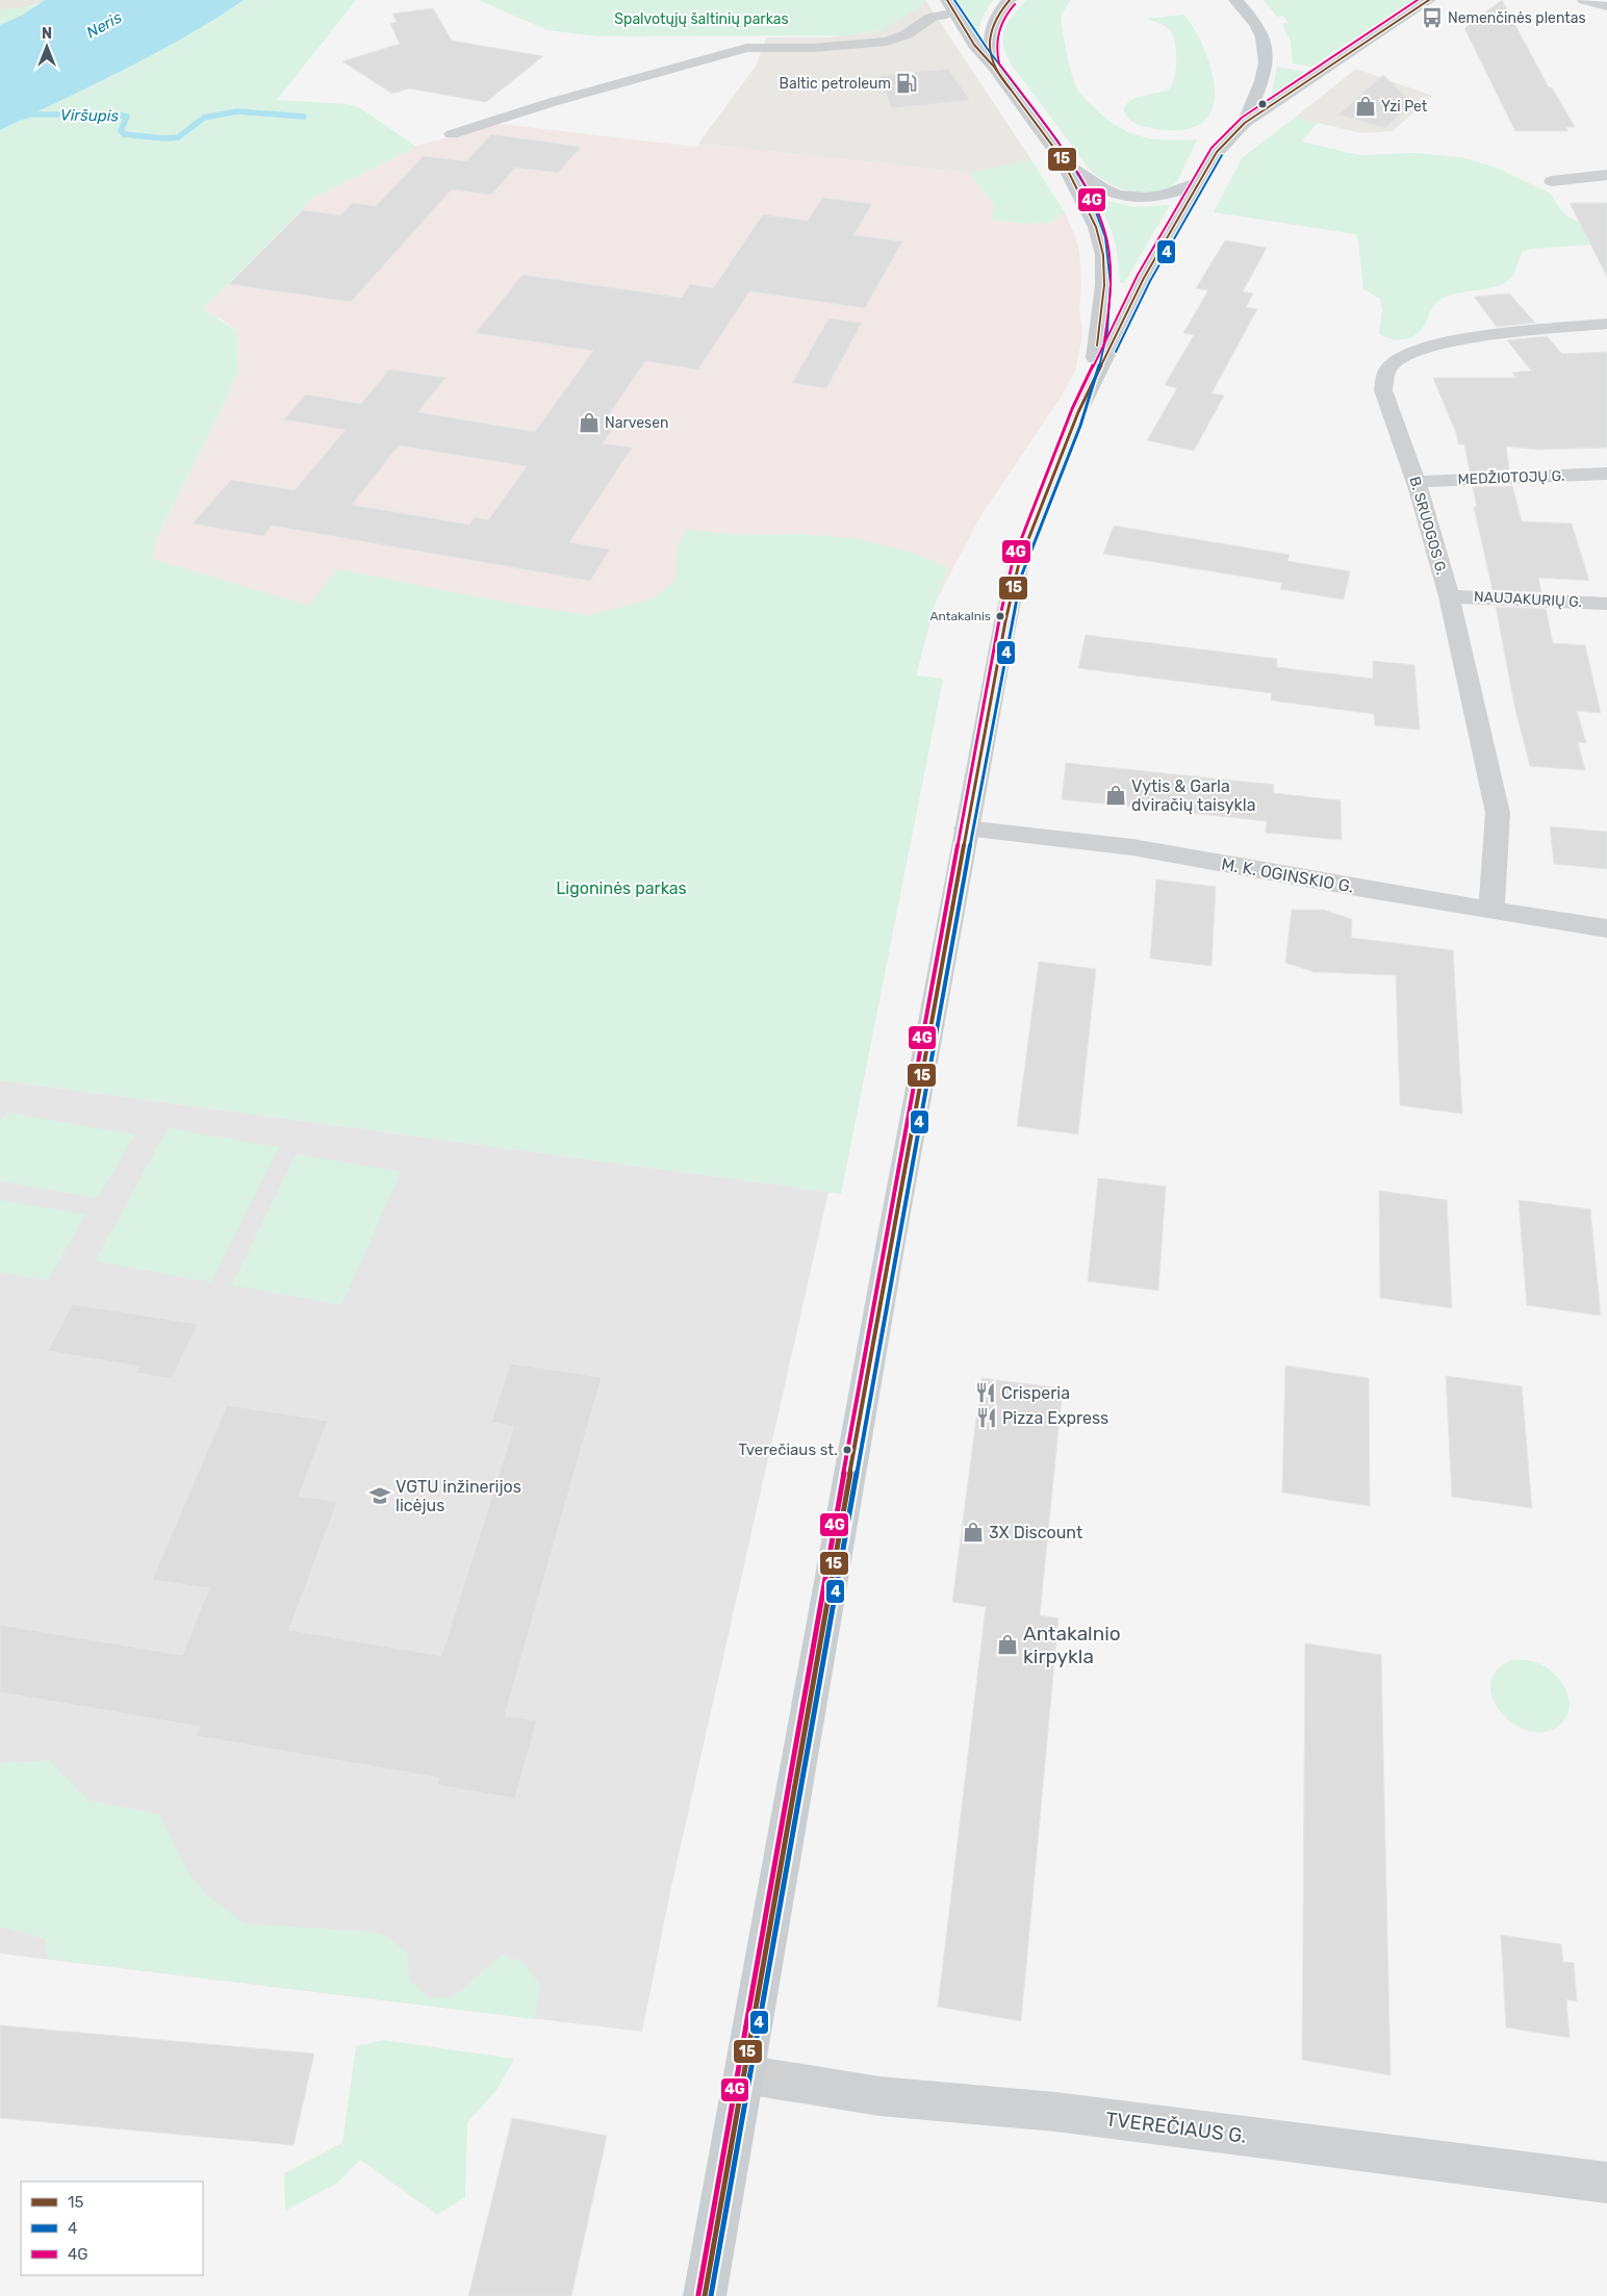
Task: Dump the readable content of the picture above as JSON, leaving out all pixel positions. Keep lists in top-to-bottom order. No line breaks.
{"streets":{"street":["MEDŽIOTOJŲ G.","B. SRUOGOS G.","NAUJAKURIŲ G.","M. K. OGINSKIO G.","TVEREČIAUS G."]},"crossings":[["MEDŽIOTOJŲ G.","B. SRUOGOS G."],["B. SRUOGOS G.","NAUJAKURIŲ G."],["B. SRUOGOS G.","M. K. OGINSKIO G."]],"water":["Neris","Viršupis"],"parks":["Spalvotųjų šaltinių parkas","Ligoninės parkas"],"places":{"bus stop":["Nemenčinės plentas"],"fuel station":["Baltic petroleum"],"shop":["Yzi Pet","Narvesen","Vytis & Garla dviračių taisykla","3X Discount","Antakalnio kirpykla"],"other":["Antakalnis","Tverečiaus st."],"restaurant":["Crisperia","Pizza Express"],"school or university":["VGTU inžinerijos licėjus"]},"lines":["transit line 15","transit line 4","transit line 4G"],"legend":["15","4","4G"],"north":"top"}
